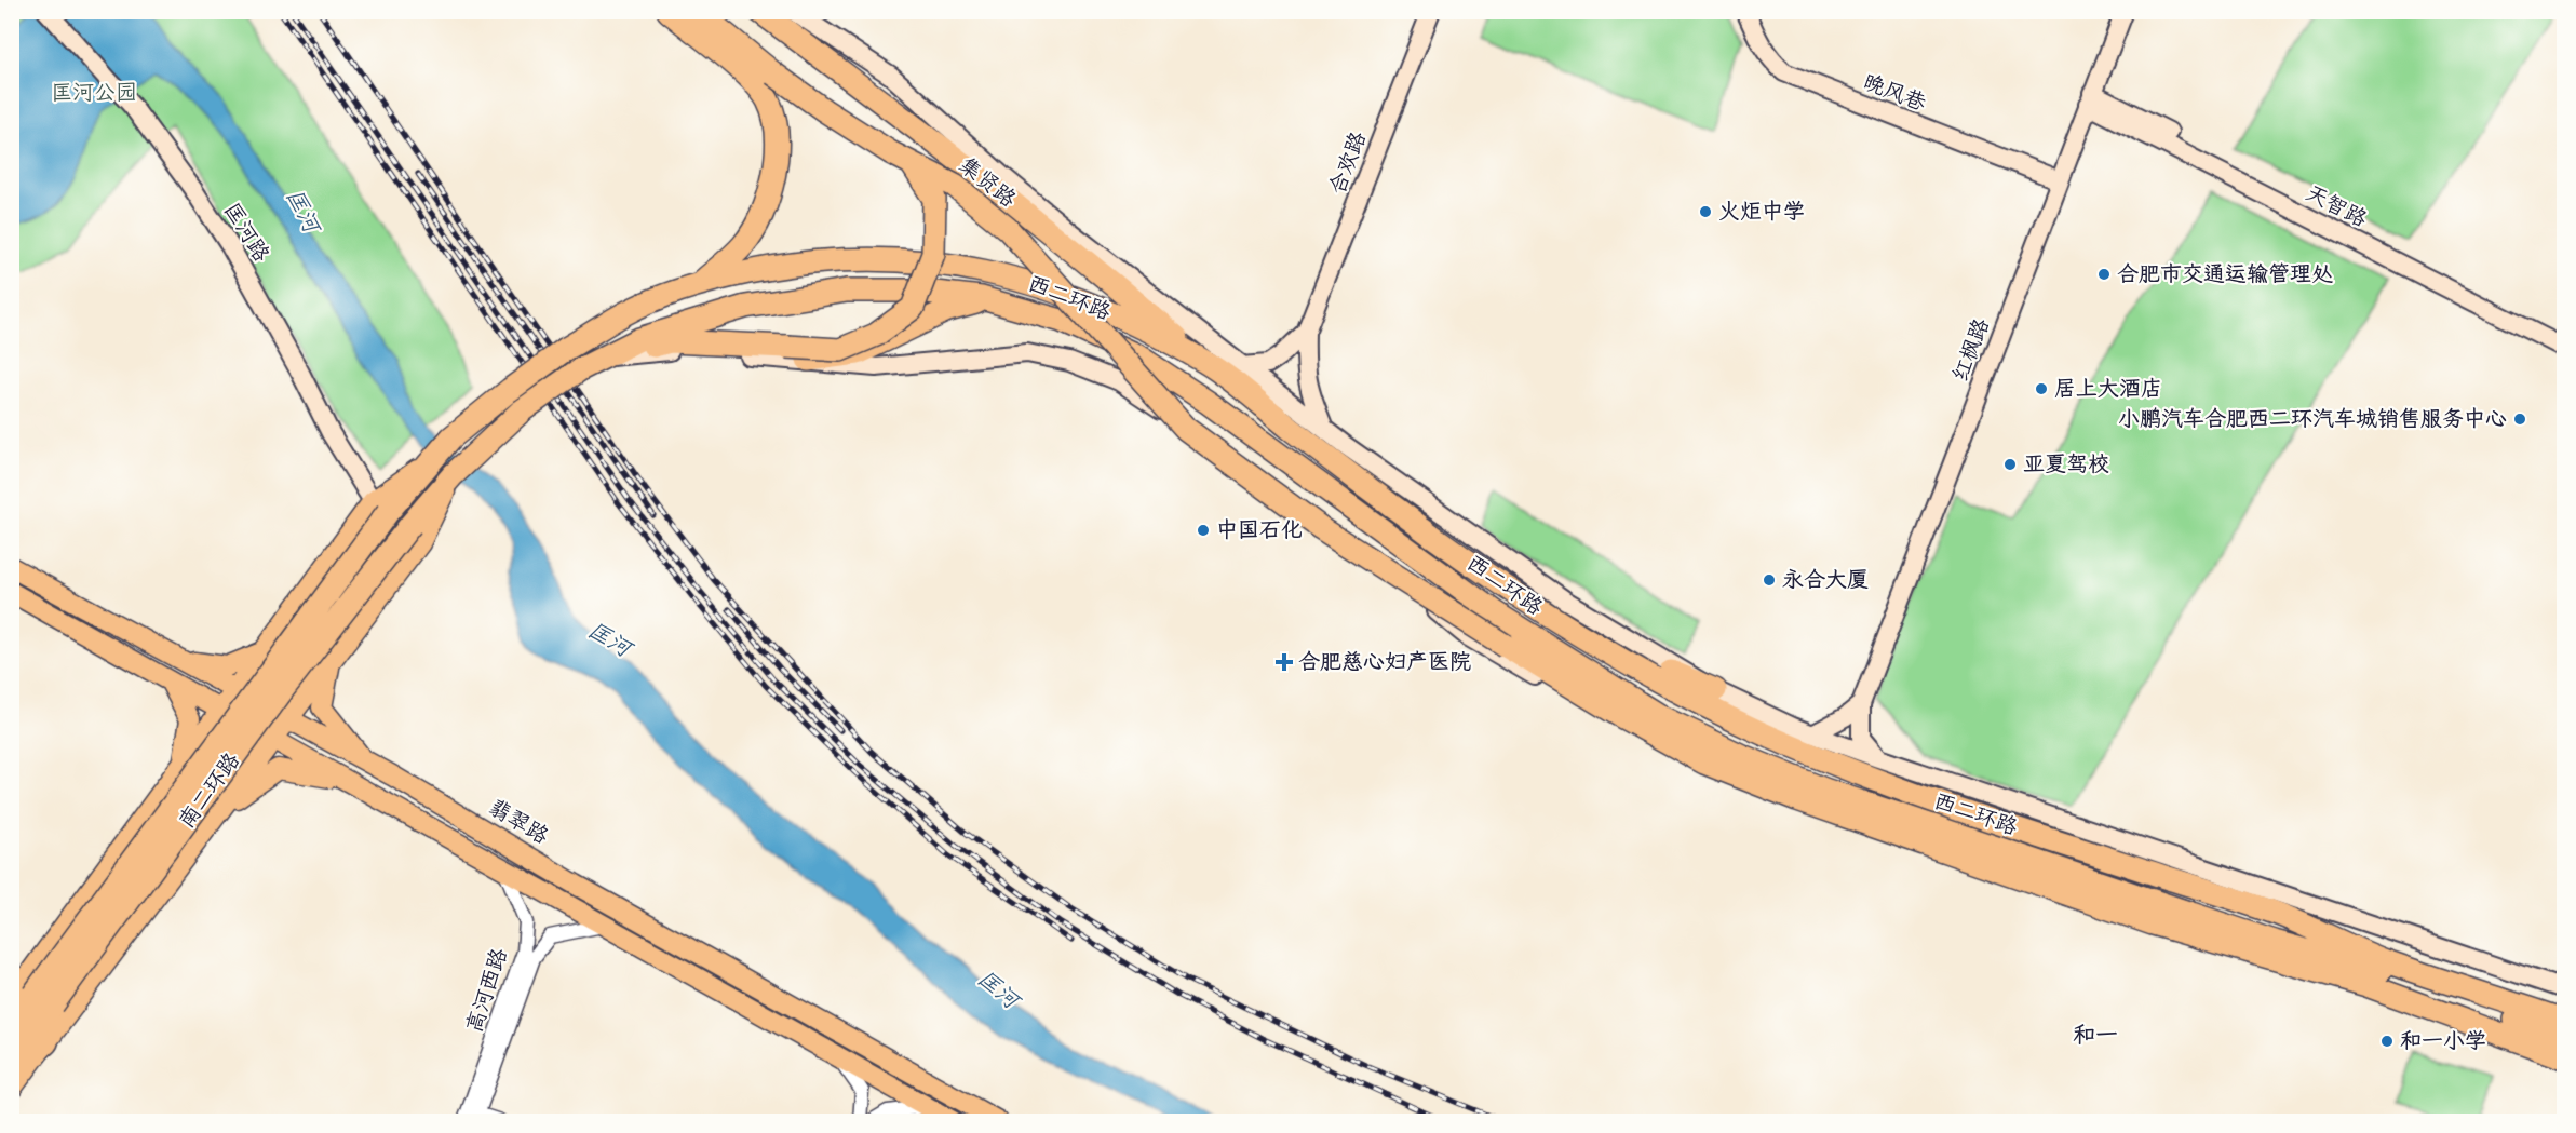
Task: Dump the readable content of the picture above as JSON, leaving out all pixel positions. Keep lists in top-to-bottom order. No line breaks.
{"streets":{"highway":["集贤路","西二环路","南二环路"],"main road":["翡翠路"],"street":["晚风巷","合欢路","天智路","匡河路","红枫路","高河西路"]},"crossings":[["晚风巷","红枫路"],["集贤路","西二环路"],["天智路","红枫路"],["匡河路","南二环路"],["西二环路","南二环路"]],"districts":["和一"],"water":["匡河"],"parks":["匡河公园"],"places":{"other":["火炬中学","合肥市交通运输管理处","居上大酒店","小鹏汽车合肥西二环汽车城销售服务中心","亚夏驾校","中国石化","永合大厦","和一小学"],"health":["合肥慈心妇产医院"]}}
